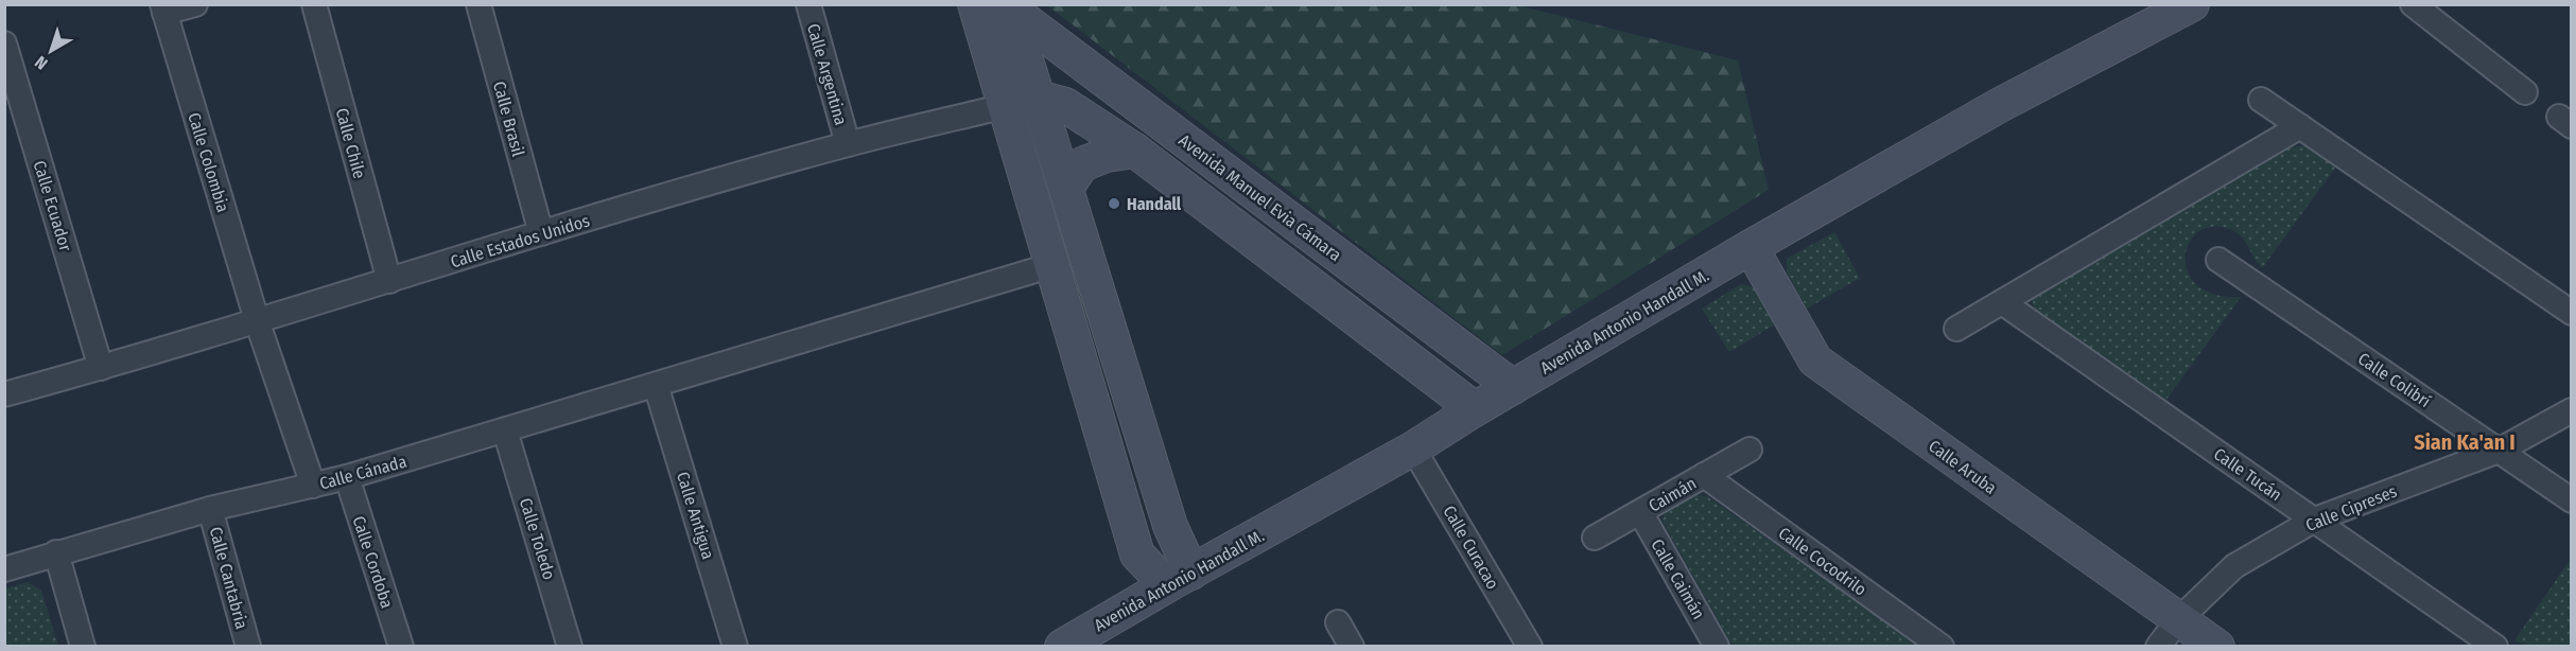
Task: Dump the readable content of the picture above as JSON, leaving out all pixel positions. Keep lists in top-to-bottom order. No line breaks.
{"streets":{"street":["Calle Argentina","Calle Brasil","Calle Chile","Calle Colombia","Avenida Manuel Evia Cámara","Calle Ecuador","Calle Estados Unidos","Avenida Antonio Handall M.","Calle Colibrí","Calle Aruba","Calle Cánada","Calle Tucán","Caimán","Calle Cipreses","Calle Antigua","Calle Toledo","Calle Curacao","Calle Cocodrilo","Calle Cordoba","Calle Cantabria","Calle Caimán"]},"crossings":[["Calle Argentina","Calle Estados Unidos"],["Calle Brasil","Calle Estados Unidos"],["Calle Chile","Calle Estados Unidos"],["Calle Colombia","Calle Estados Unidos"],["Calle Colombia","Calle Cánada"],["Avenida Manuel Evia Cámara","Calle Estados Unidos"],["Avenida Manuel Evia Cámara","Avenida Antonio Handall M."],["Calle Ecuador","Calle Estados Unidos"],["Avenida Antonio Handall M.","Calle Aruba"],["Avenida Antonio Handall M.","Calle Curacao"],["Calle Colibrí","Calle Cipreses"],["Calle Aruba","Calle Cipreses"],["Calle Cánada","Calle Antigua"],["Calle Cánada","Calle Toledo"],["Calle Cánada","Calle Cordoba"],["Calle Cánada","Calle Cantabria"],["Calle Tucán","Calle Cipreses"],["Caimán","Calle Cocodrilo"],["Caimán","Calle Caimán"]],"districts":["Sian Ka'an I"],"places":["Handall"],"north":"bottom left"}
